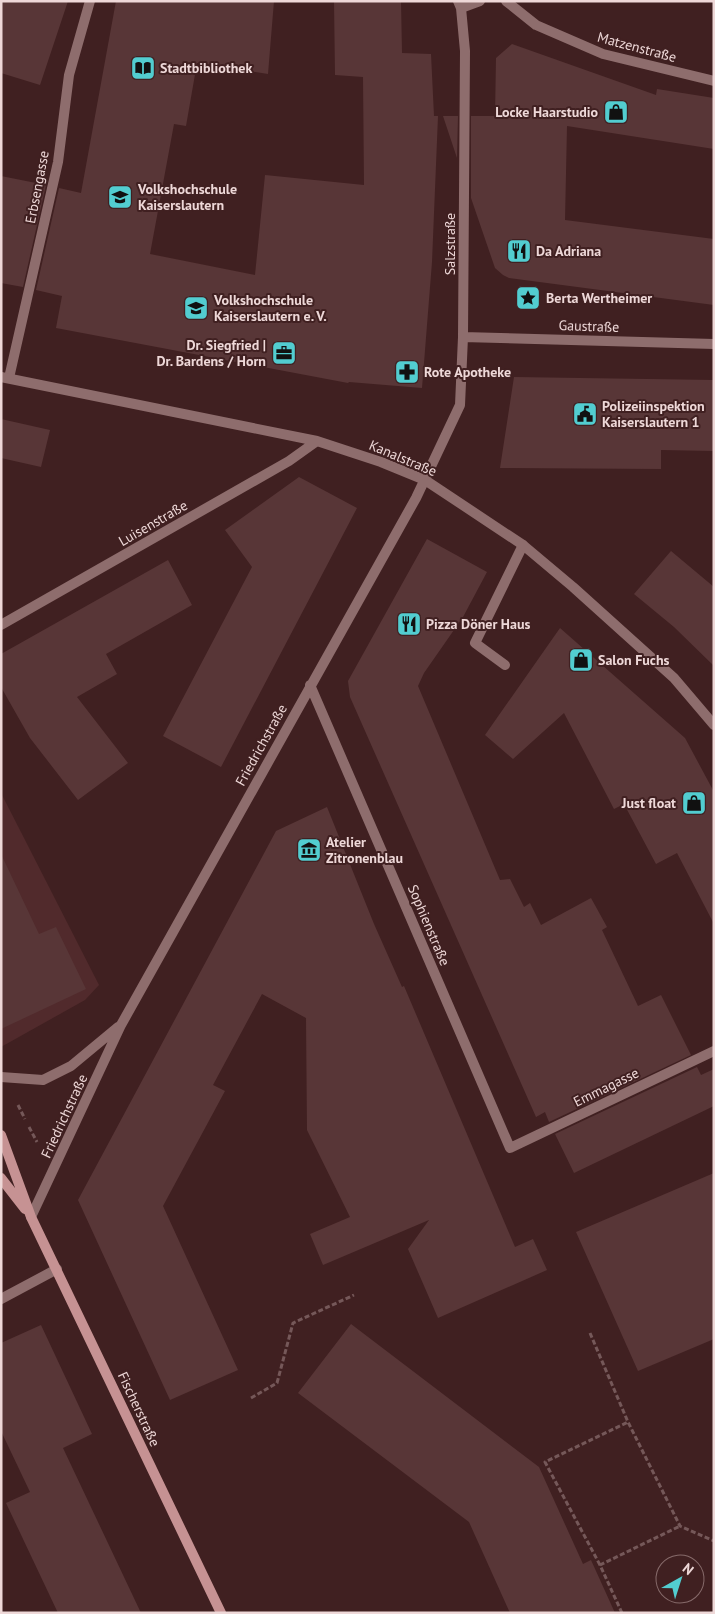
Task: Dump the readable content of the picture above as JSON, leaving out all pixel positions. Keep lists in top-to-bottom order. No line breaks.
{"streets":{"main road":["Fischerstraße"],"street":["Matzenstraße","Erbsengasse","Salzstraße","Gaustraße","Kanalstraße","Luisenstraße","Friedrichstraße","Sophienstraße","Emmagasse"]},"crossings":[["Erbsengasse","Kanalstraße"],["Salzstraße","Gaustraße"],["Salzstraße","Kanalstraße"],["Salzstraße","Friedrichstraße"],["Kanalstraße","Luisenstraße"],["Kanalstraße","Friedrichstraße"],["Friedrichstraße","Sophienstraße"],["Friedrichstraße","Fischerstraße"],["Sophienstraße","Emmagasse"]],"places":{"library":["Stadtbibliothek"],"shop":["Locke Haarstudio","Salon Fuchs","Just float"],"school or university":["Volkshochschule Kaiserslautern","Volkshochschule Kaiserslautern e. V."],"restaurant":["Da Adriana","Pizza Döner Haus"],"place":["Berta Wertheimer"],"office":["Dr. Siegfried | Dr. Bardens / Horn"],"pharmacy":["Rote Apotheke"],"public building":["Polizeiinspektion Kaiserslautern 1"],"museum":["Atelier Zitronenblau"]},"north":"top right"}
